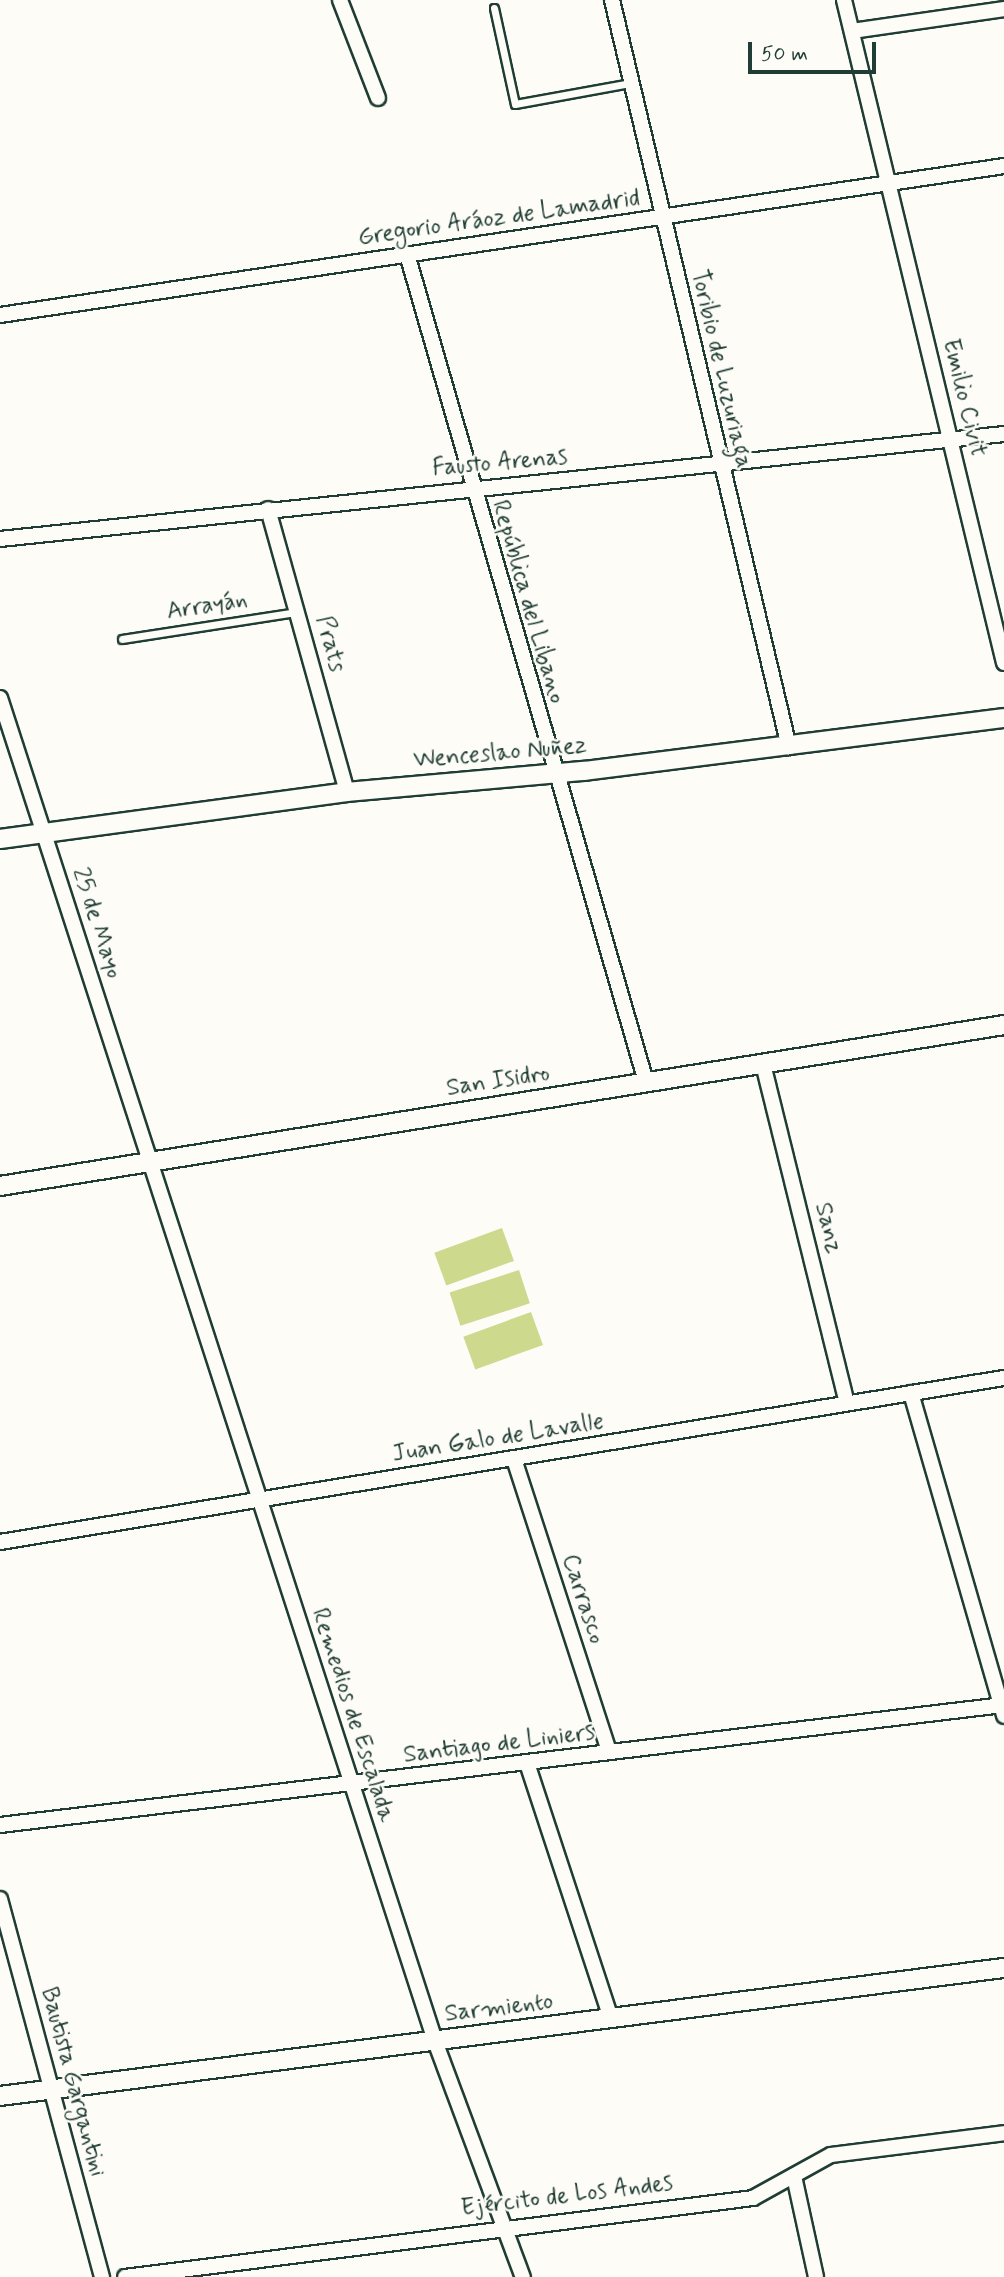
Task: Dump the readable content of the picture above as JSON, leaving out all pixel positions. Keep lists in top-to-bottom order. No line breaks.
{"streets":{"street":["Gregorio Aráoz de Lamadrid","Toribio de Luzuriaga","Emilio Civit","Fausto Arenas","República del Libano","Prats","Wenceslao Nuñez","25 de Mayo","San Isidro","Sanz","Juan Galo de Lavalle","Carrasco","Remedios de Escalada","Santiago de Liniers","Sarmiento","Bautista Gargantini","Ejército de Los Andes"],"lane":["Arrayán"]},"crossings":[["Gregorio Aráoz de Lamadrid","Toribio de Luzuriaga"],["Gregorio Aráoz de Lamadrid","Emilio Civit"],["Gregorio Aráoz de Lamadrid","República del Libano"],["Toribio de Luzuriaga","Fausto Arenas"],["Toribio de Luzuriaga","Wenceslao Nuñez"],["Emilio Civit","Fausto Arenas"],["Fausto Arenas","República del Libano"],["Fausto Arenas","Prats"],["República del Libano","Wenceslao Nuñez"],["República del Libano","San Isidro"],["Arrayán","Prats"],["Prats","Wenceslao Nuñez"],["Wenceslao Nuñez","25 de Mayo"],["25 de Mayo","San Isidro"],["25 de Mayo","Remedios de Escalada"],["San Isidro","Sanz"],["San Isidro","Remedios de Escalada"],["Sanz","Juan Galo de Lavalle"],["Juan Galo de Lavalle","Carrasco"],["Juan Galo de Lavalle","Remedios de Escalada"],["Carrasco","Santiago de Liniers"],["Remedios de Escalada","Santiago de Liniers"],["Remedios de Escalada","Sarmiento"],["Remedios de Escalada","Ejército de Los Andes"],["Sarmiento","Bautista Gargantini"]],"scale_bar":"50 m"}
